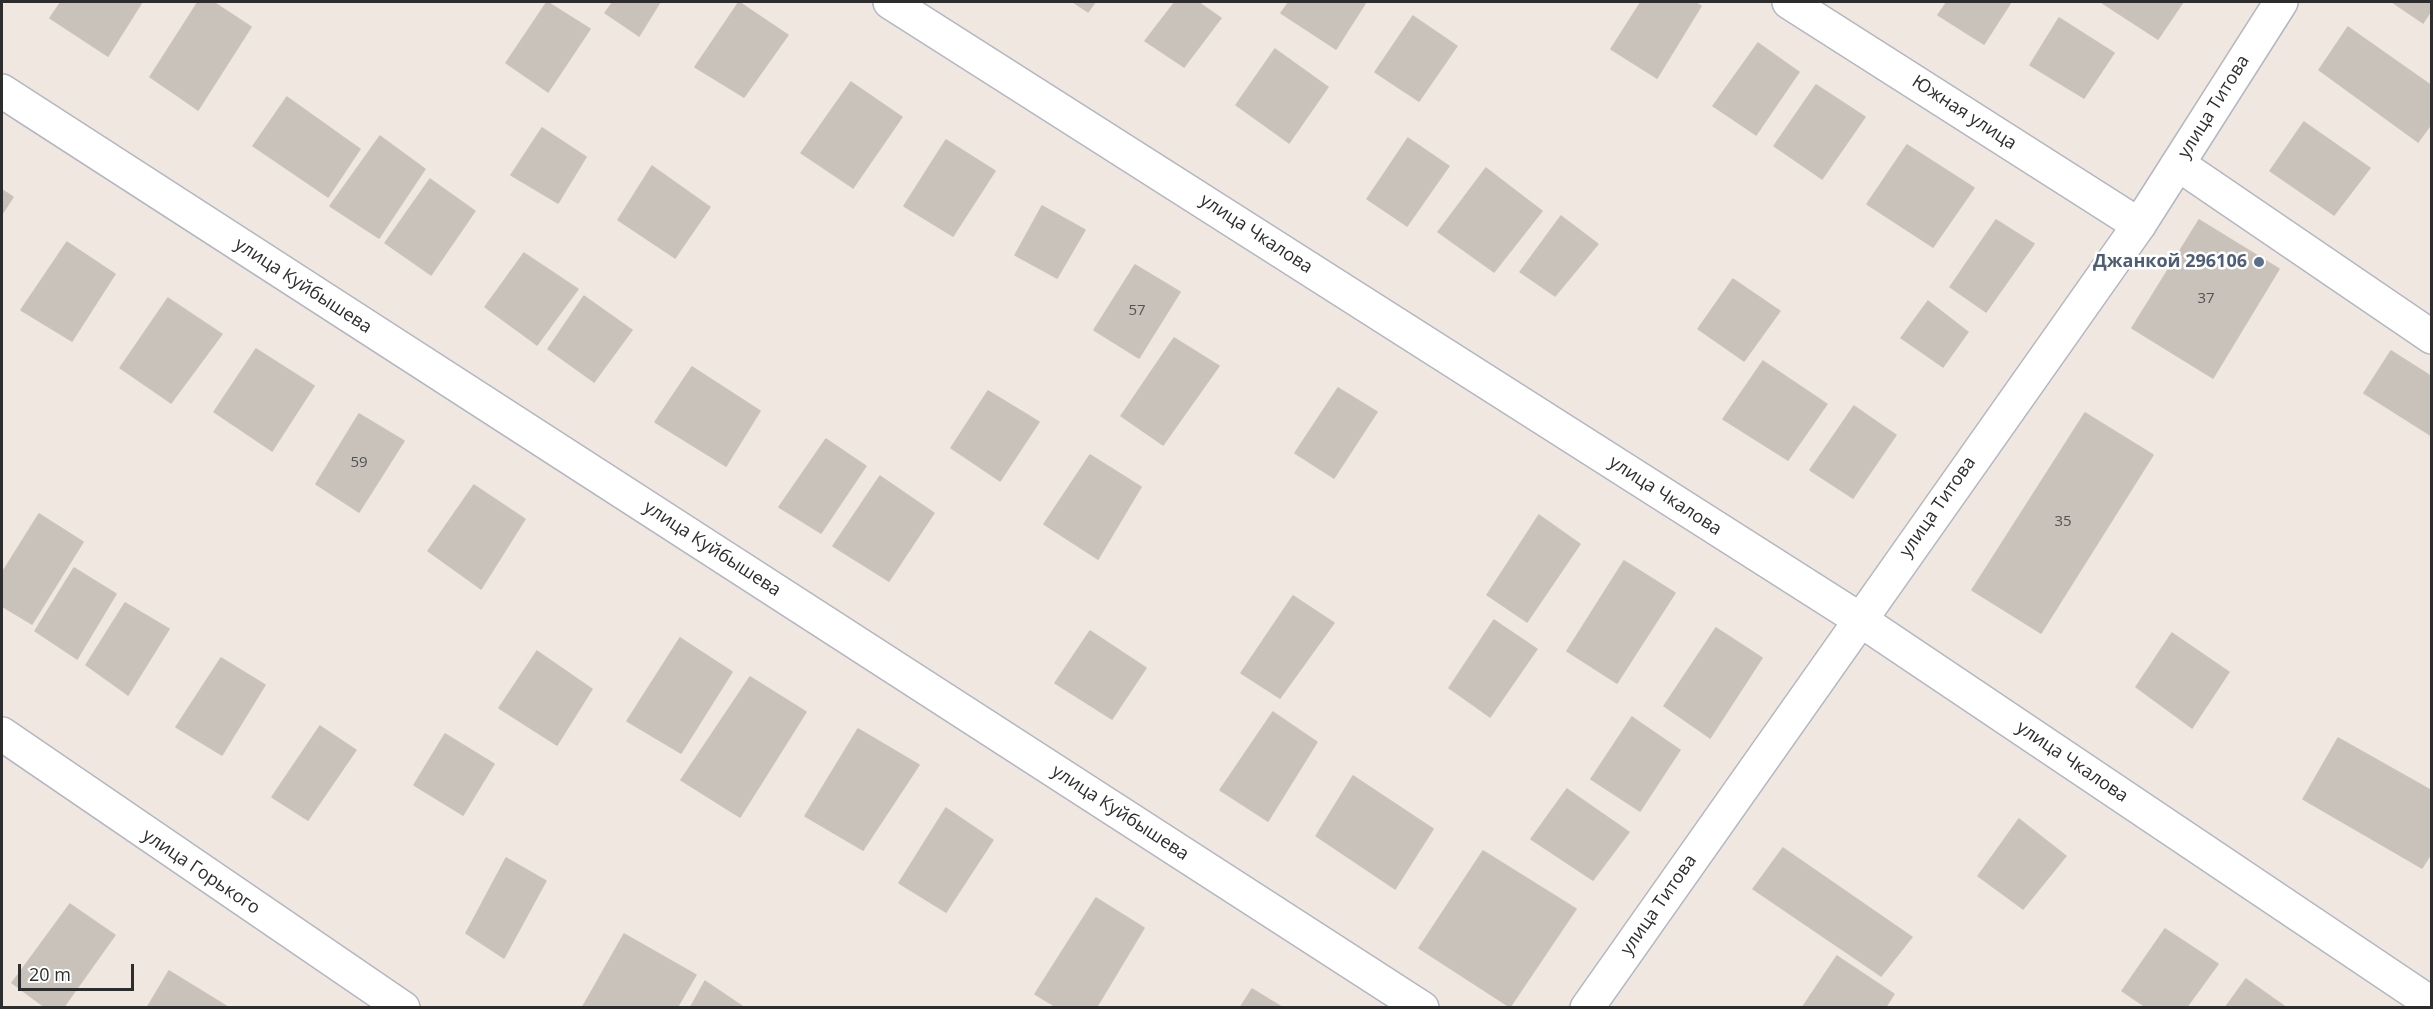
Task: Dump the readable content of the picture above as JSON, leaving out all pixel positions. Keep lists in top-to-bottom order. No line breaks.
{"streets":{"street":["улица Титова","Южная улица","улица Чкалова","улица Куйбышева","улица Горького"]},"crossings":[["улица Титова","Южная улица"],["улица Титова","улица Чкалова"]],"places":["Джанкой 296106"],"house_numbers":["37","57","59","35"],"scale_bar":"20 m"}
